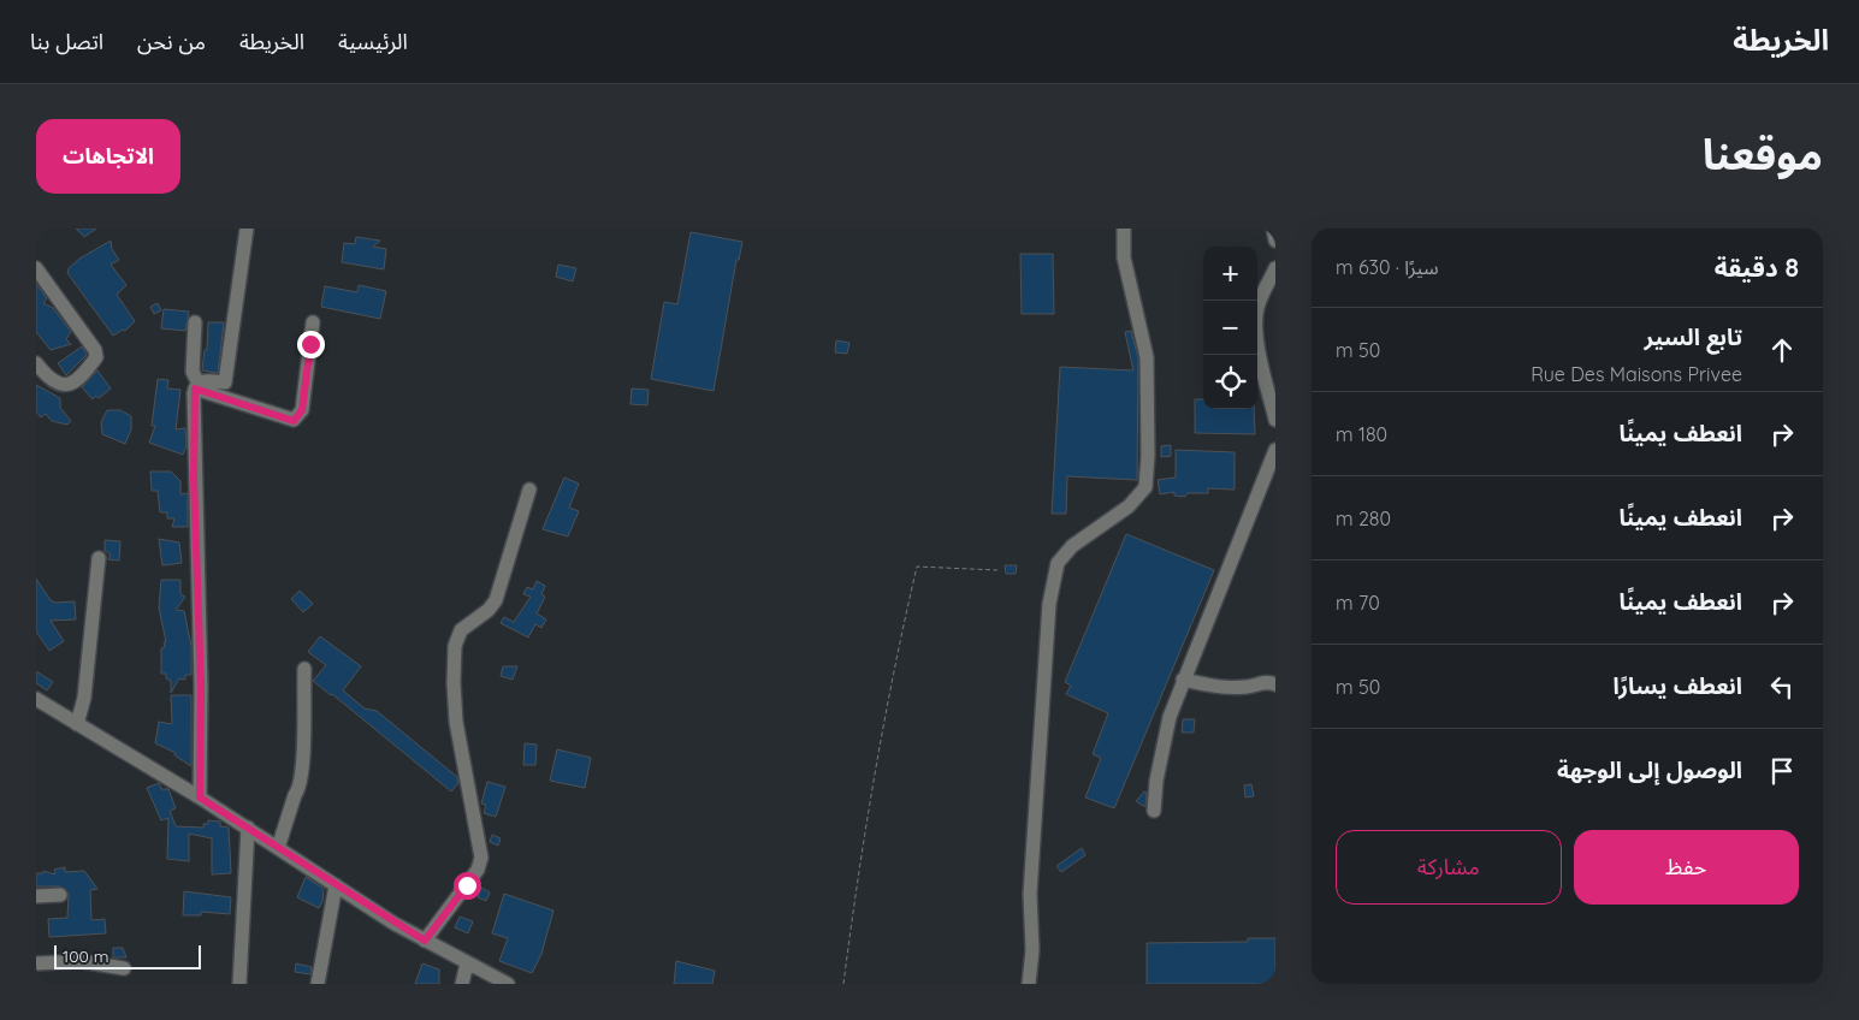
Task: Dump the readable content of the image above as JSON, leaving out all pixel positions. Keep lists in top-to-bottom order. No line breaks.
{"scale_bar":"100 m","page":{"header":"الخريطة","nav":["الرئيسية","الخريطة","من نحن","اتصل بنا"],"title":"موقعنا","buttons":["الاتجاهات",["حفظ","مشاركة"]],"heading":["8 دقيقة","سيرًا · 630 m"],"map_buttons":["+","−"],"list":[["تابع السير","Rue Des Maisons Privee","50 m"],["انعطف يمينًا","180 m"],["انعطف يمينًا","280 m"],["انعطف يمينًا","70 m"],["انعطف يسارًا","50 m"],"الوصول إلى الوجهة"],"scale":"100 m"}}
